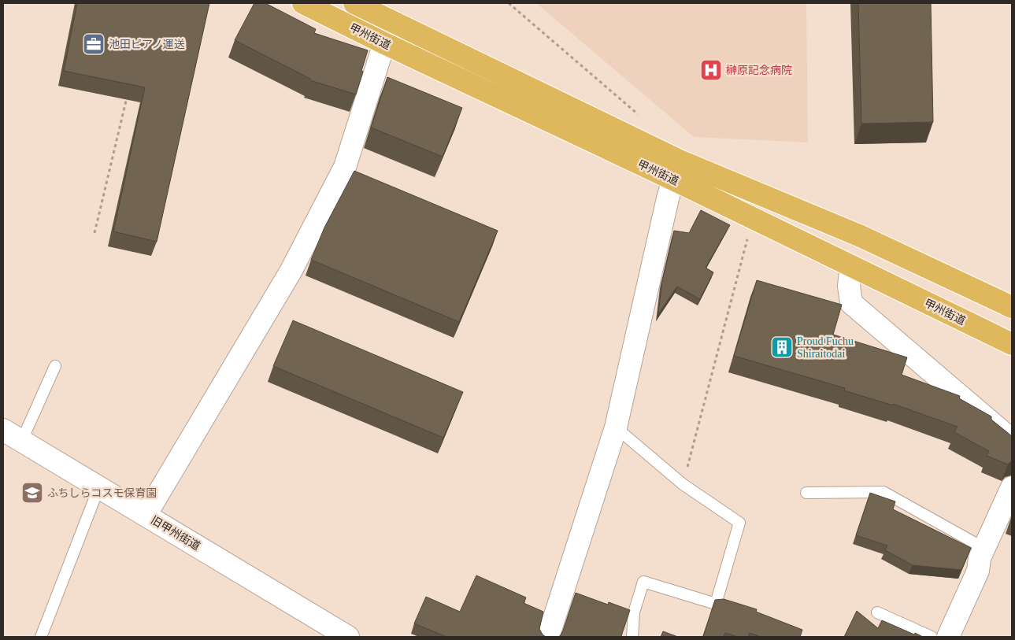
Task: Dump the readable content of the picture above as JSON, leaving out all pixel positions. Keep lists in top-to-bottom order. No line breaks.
{"streets":{"highway":["甲州街道"],"street":["旧甲州街道"]},"places":{"office":["池田ピアノ運送"],"hospital":["榊原記念病院"],"building":["Proud Fuchu Shiraitodai"],"school or university":["ふちしらコスモ保育園"]}}
